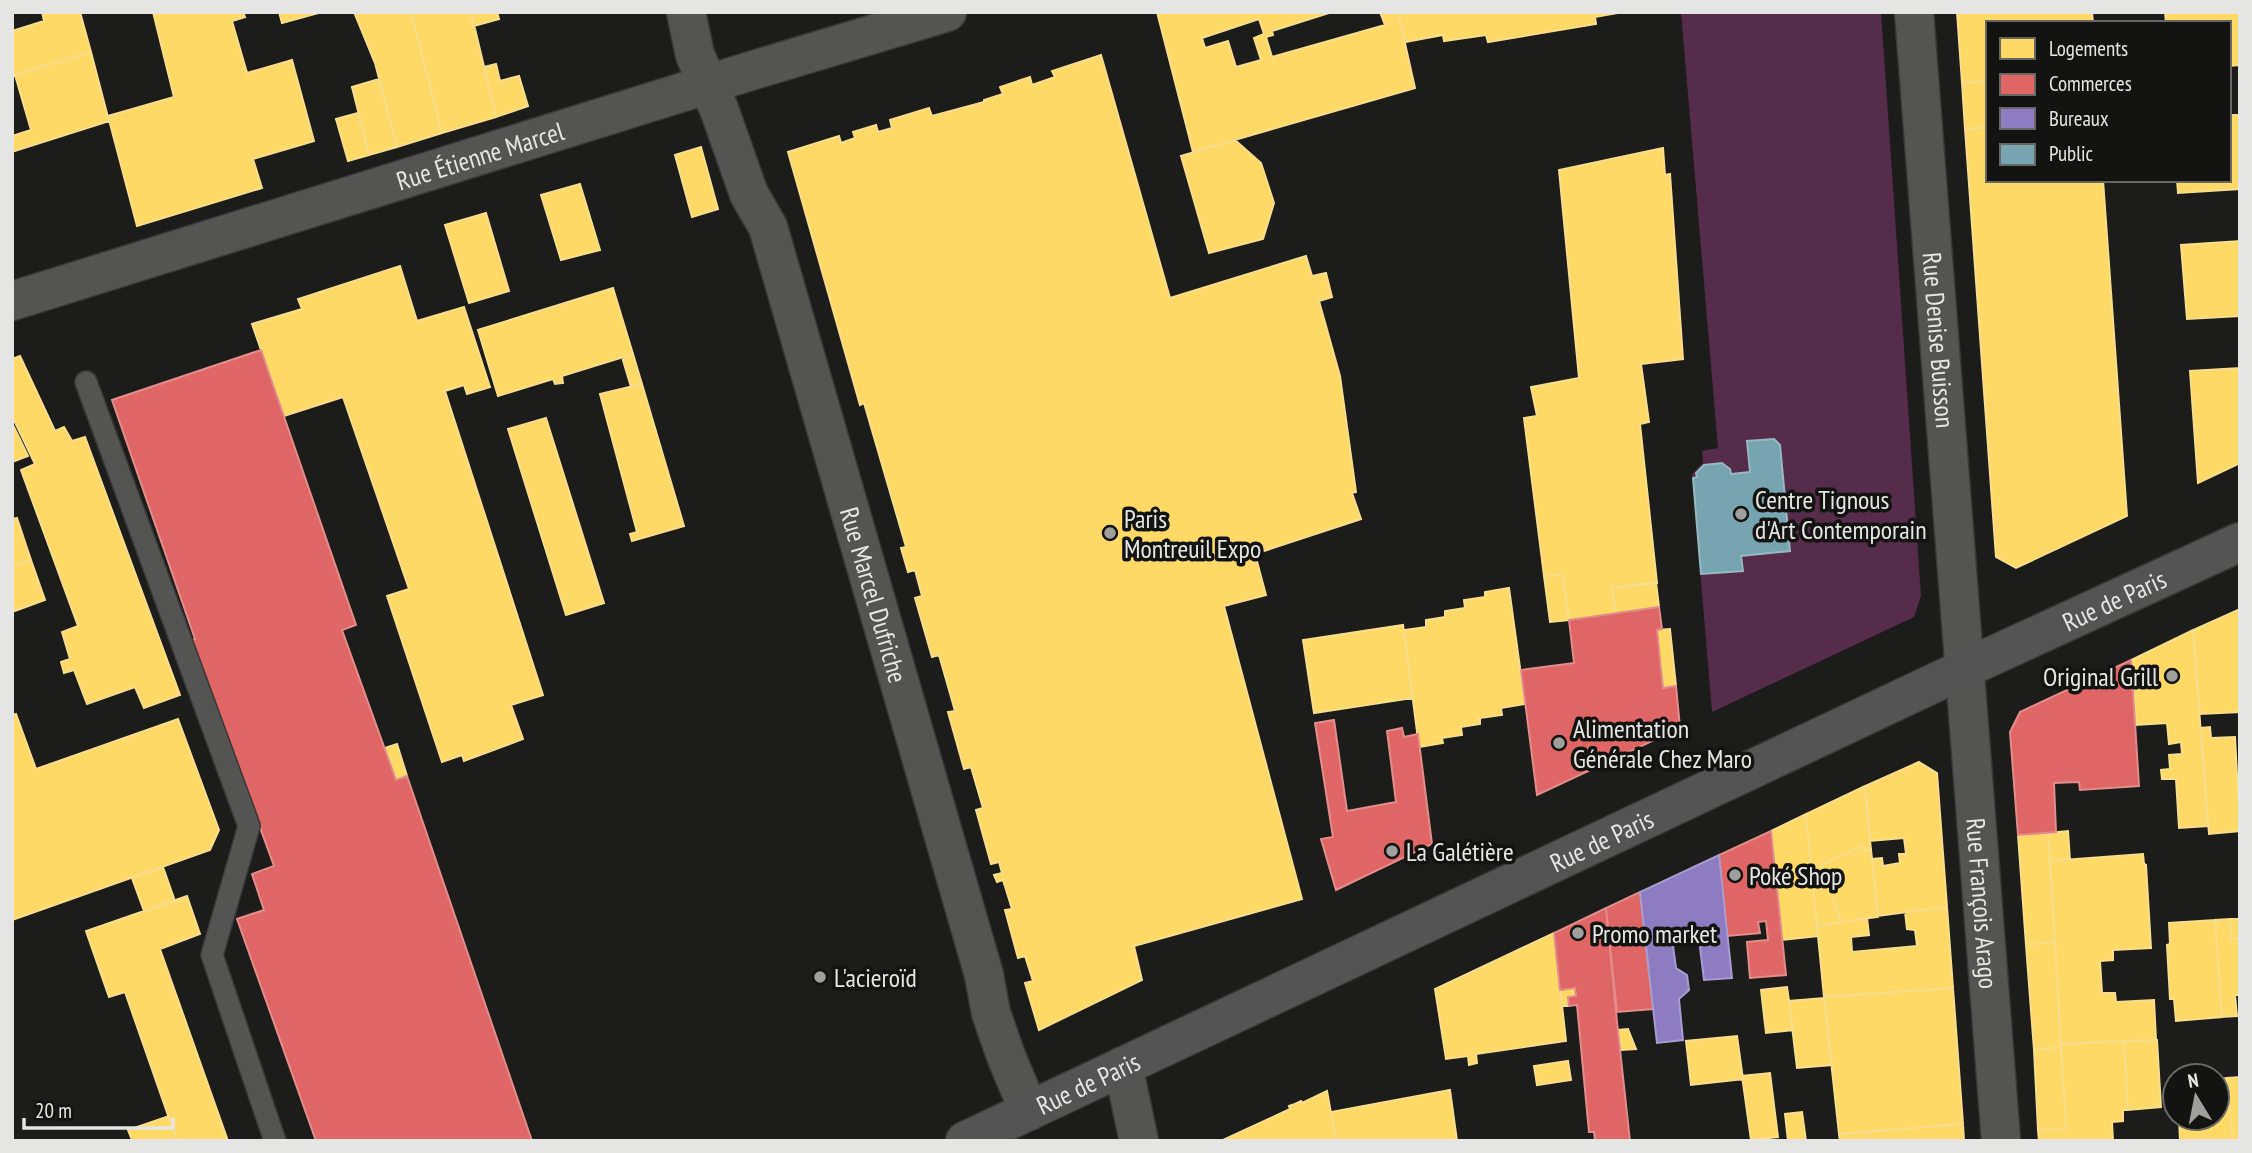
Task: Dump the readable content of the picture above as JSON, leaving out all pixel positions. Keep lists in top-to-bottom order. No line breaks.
{"streets":{"main road":["Rue de Paris"],"street":["Rue Étienne Marcel","Rue Denise Buisson","Rue Marcel Dufriche","Rue François Arago"]},"crossings":[["Rue Étienne Marcel","Rue Marcel Dufriche"],["Rue Denise Buisson","Rue de Paris"],["Rue Denise Buisson","Rue François Arago"],["Rue Marcel Dufriche","Rue de Paris"],["Rue de Paris","Rue François Arago"]],"places":["Centre Tignous d'Art Contemporain","Paris Montreuil Expo","Original Grill","Alimentation Générale Chez Maro","La Galétière","Poké Shop","Promo market","L'acieroïd"],"legend":["Logements","Commerces","Bureaux","Public"],"scale_bar":"20 m","north":"top"}
